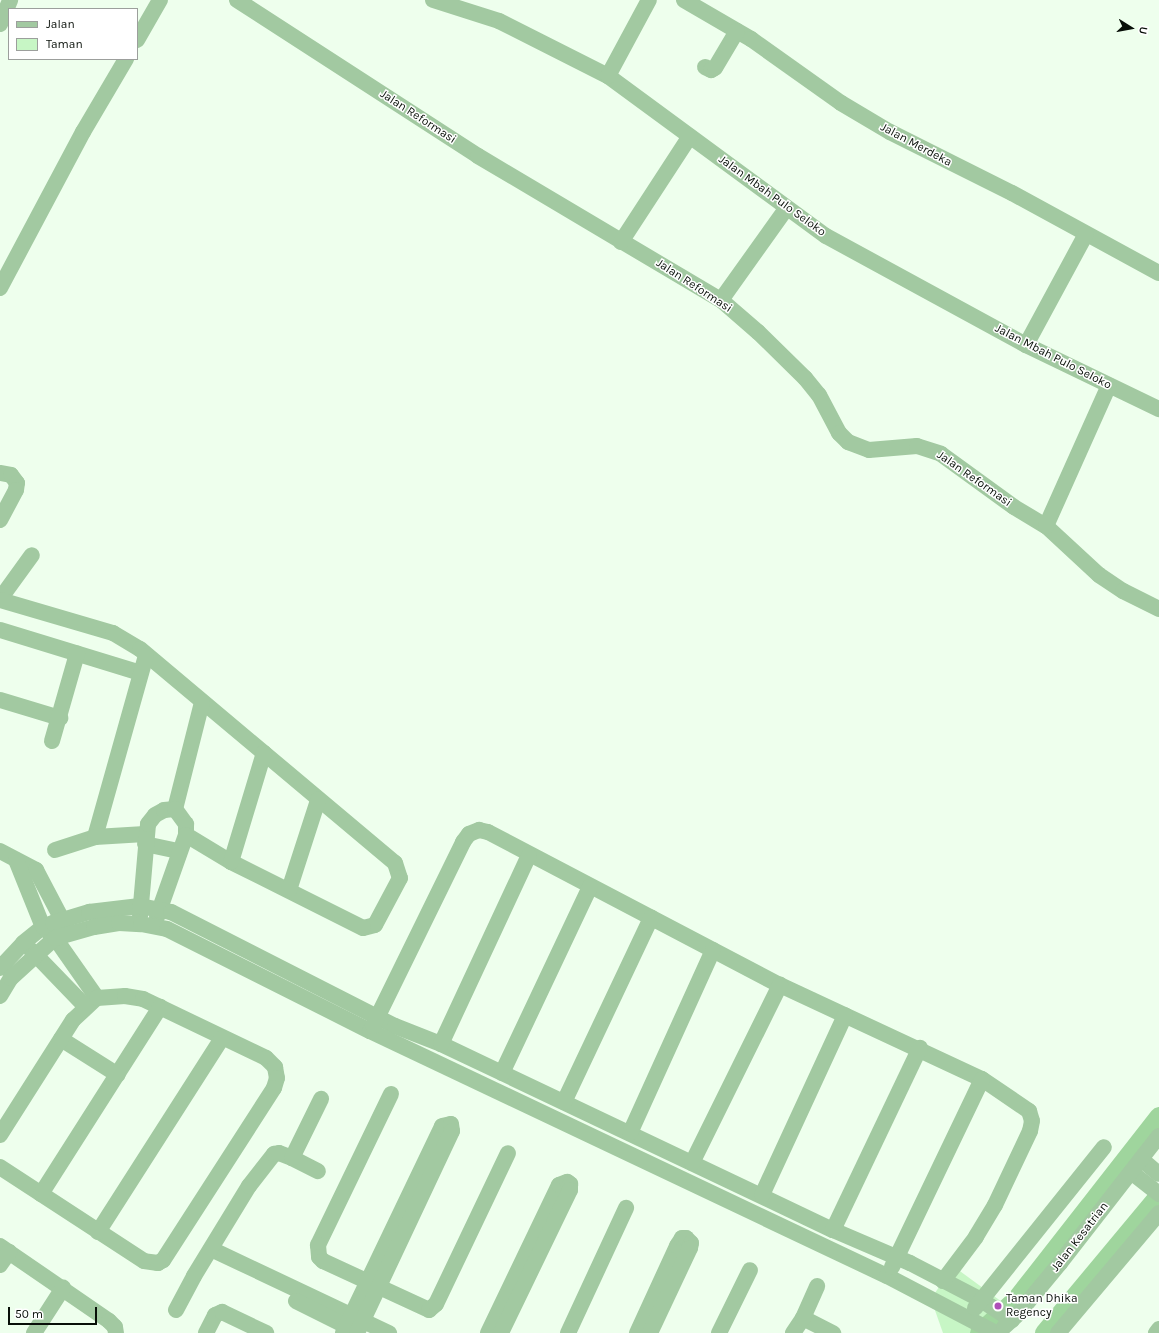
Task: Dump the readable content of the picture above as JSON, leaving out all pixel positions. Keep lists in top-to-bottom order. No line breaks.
{"streets":{"street":["Jalan Reformasi","Jalan Merdeka","Jalan Mbah Pulo Seloko","Jalan Kesatrian"]},"places":["Taman Dhika Regency"],"legend":["Jalan","Taman"],"scale_bar":"50 m","north":"right"}
